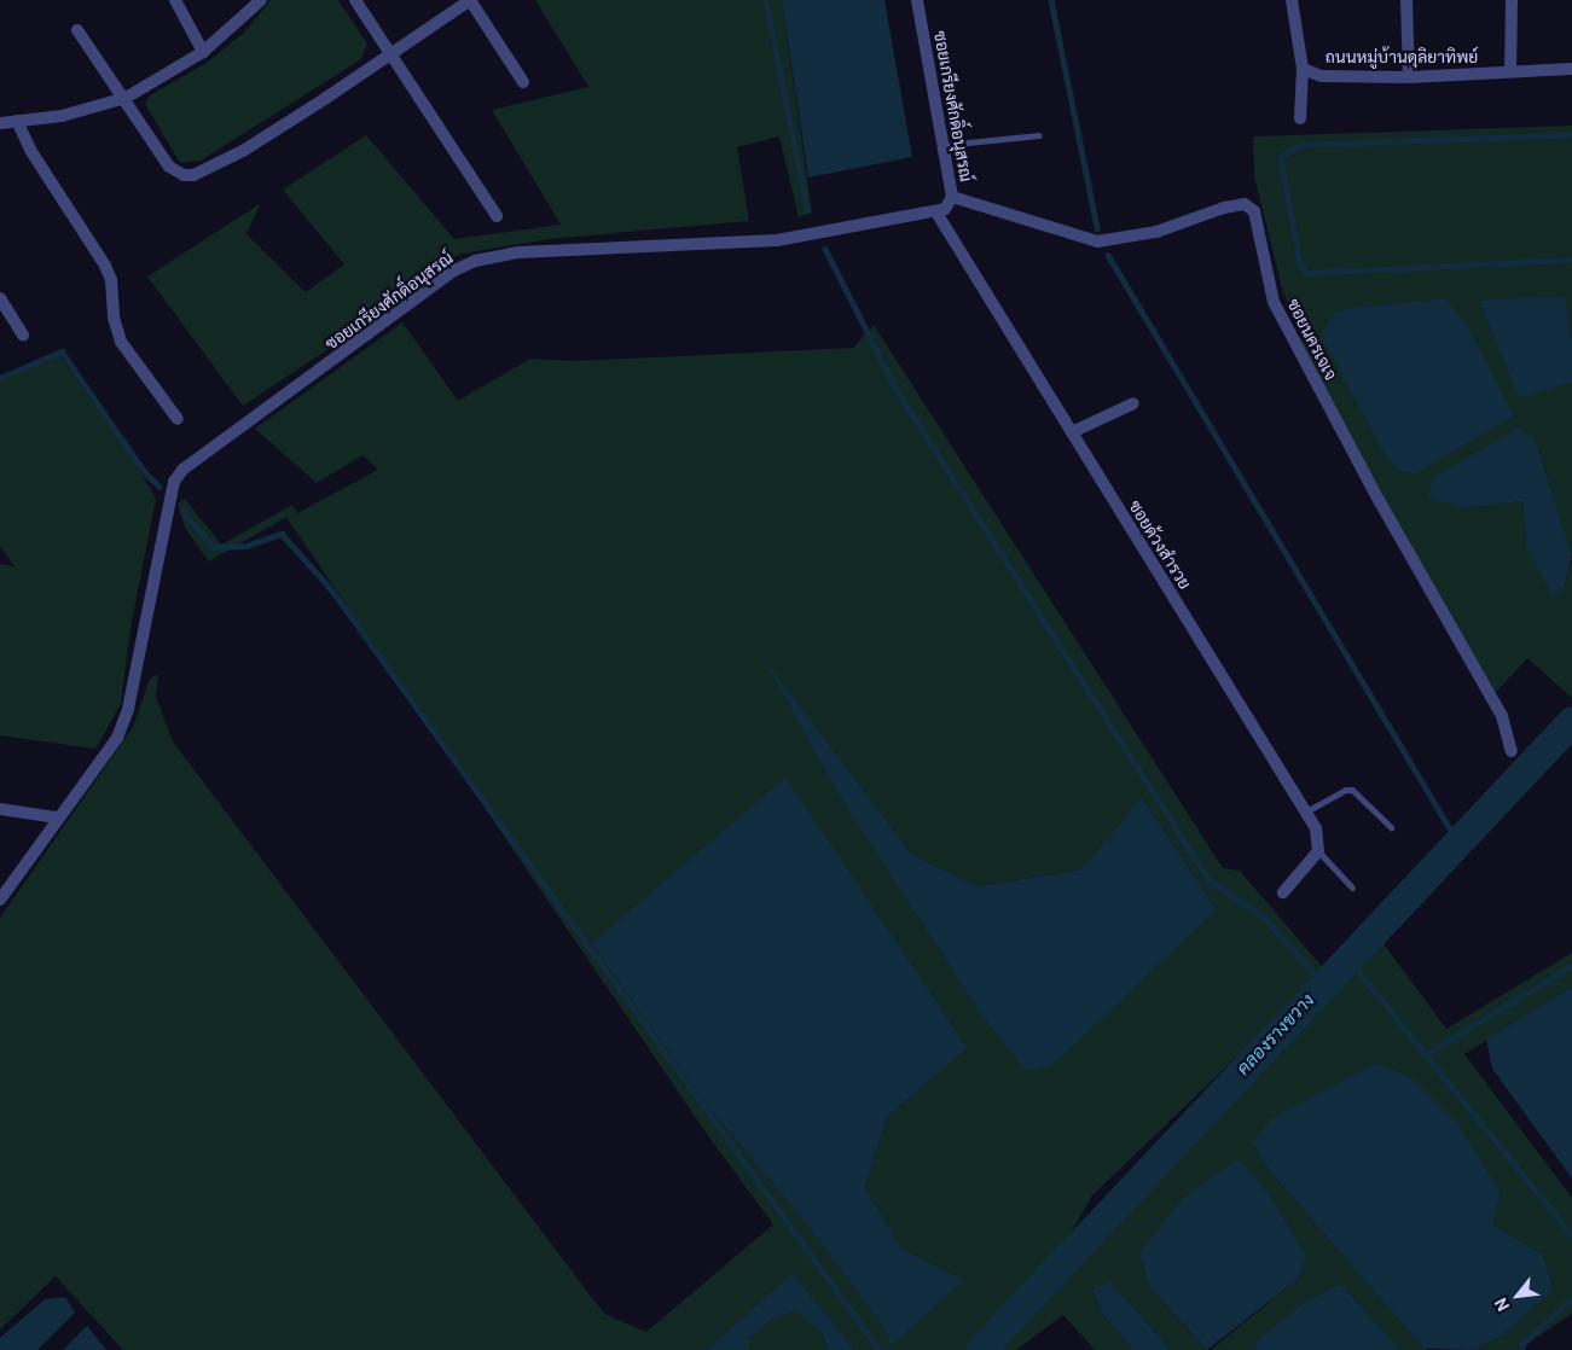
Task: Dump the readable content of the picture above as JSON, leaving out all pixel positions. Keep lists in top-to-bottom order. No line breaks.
{"streets":{"street":["ถนนหมู่บ้านดุลิยาทิพย์","ซอยเกรียงศักดิ์อนุสรณ์","ซอยนครเจเจ","ซอยด้วงสำรวย"]},"crossings":[["ซอยเกรียงศักดิ์อนุสรณ์","ซอยนครเจเจ"],["ซอยเกรียงศักดิ์อนุสรณ์","ซอยด้วงสำรวย"]],"water":["คลองรางขวาง"],"north":"bottom left"}
